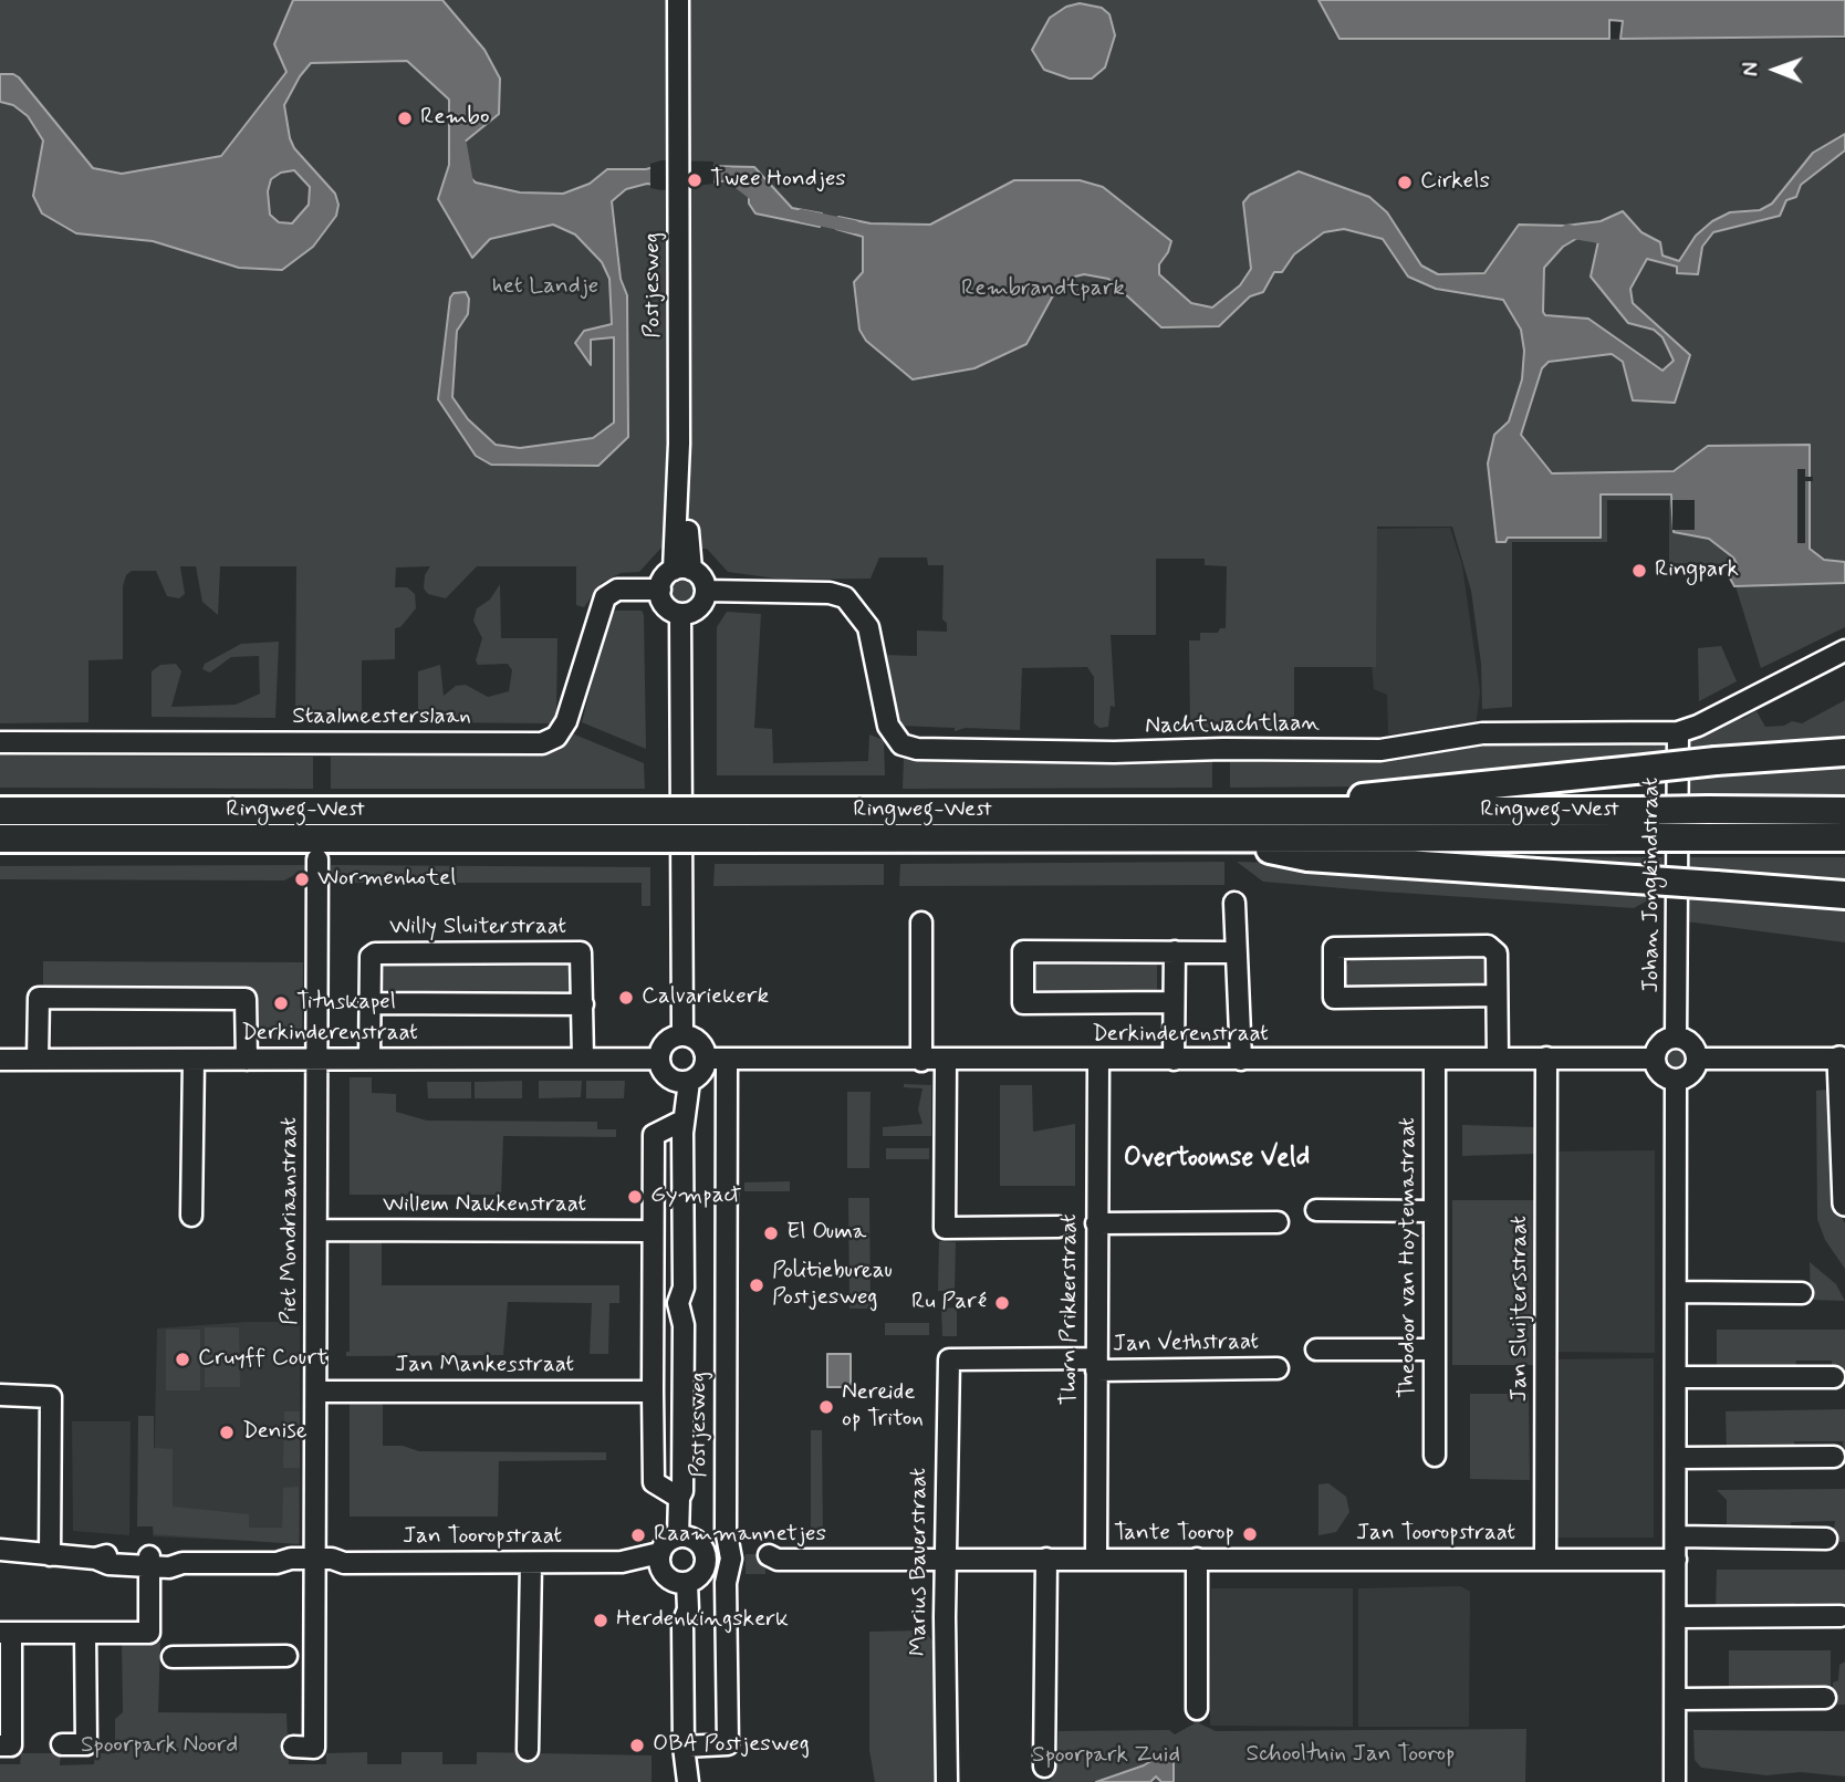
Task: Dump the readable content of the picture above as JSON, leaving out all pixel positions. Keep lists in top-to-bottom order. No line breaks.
{"streets":{"highway":["Ringweg-West"],"street":["Postjesweg","Staalmeesterslaan","Nachtwachtlaan","Johan Jongkindstraat","Willy Sluiterstraat","Derkinderenstraat","Willem Nakkenstraat","Piet Mondriaanstraat","Theodoor van Hoytemastraat","Jan Sluijtersstraat","Thorn Prikkerstraat","Jan Vethstraat","Jan Mankesstraat","Jan Tooropstraat","Marius Bauerstraat"]},"crossings":[["Postjesweg","Staalmeesterslaan"],["Postjesweg","Nachtwachtlaan"],["Postjesweg","Derkinderenstraat"],["Postjesweg","Willem Nakkenstraat"],["Postjesweg","Jan Mankesstraat"],["Postjesweg","Jan Tooropstraat"],["Staalmeesterslaan","Nachtwachtlaan"],["Nachtwachtlaan","Johan Jongkindstraat"],["Ringweg-West","Piet Mondriaanstraat"],["Johan Jongkindstraat","Derkinderenstraat"],["Willy Sluiterstraat","Derkinderenstraat"],["Derkinderenstraat","Piet Mondriaanstraat"],["Derkinderenstraat","Theodoor van Hoytemastraat"],["Derkinderenstraat","Jan Sluijtersstraat"],["Derkinderenstraat","Thorn Prikkerstraat"],["Willem Nakkenstraat","Piet Mondriaanstraat"],["Piet Mondriaanstraat","Jan Mankesstraat"],["Piet Mondriaanstraat","Jan Tooropstraat"],["Jan Sluijtersstraat","Jan Tooropstraat"],["Thorn Prikkerstraat","Jan Vethstraat"],["Thorn Prikkerstraat","Jan Tooropstraat"],["Jan Vethstraat","Marius Bauerstraat"],["Jan Tooropstraat","Marius Bauerstraat"]],"districts":["Overtoomse Veld"],"parks":["het Landje","Rembrandtpark","Spoorpark Noord","Schooltuin Jan Toorop","Spoorpark Zuid"],"places":["Rembo","Twee Hondjes","Cirkels","Ringpark","Wormenhotel","Calvariekerk","Tituskapel","Gympact","El Ouma","Politiebureau Postjesweg","Ru Paré","Cruyff Court","Nereide op Triton","Denise","Tante Toorop","Raammannetjes","Herdenkingskerk","OBA Postjesweg"],"north":"left"}
